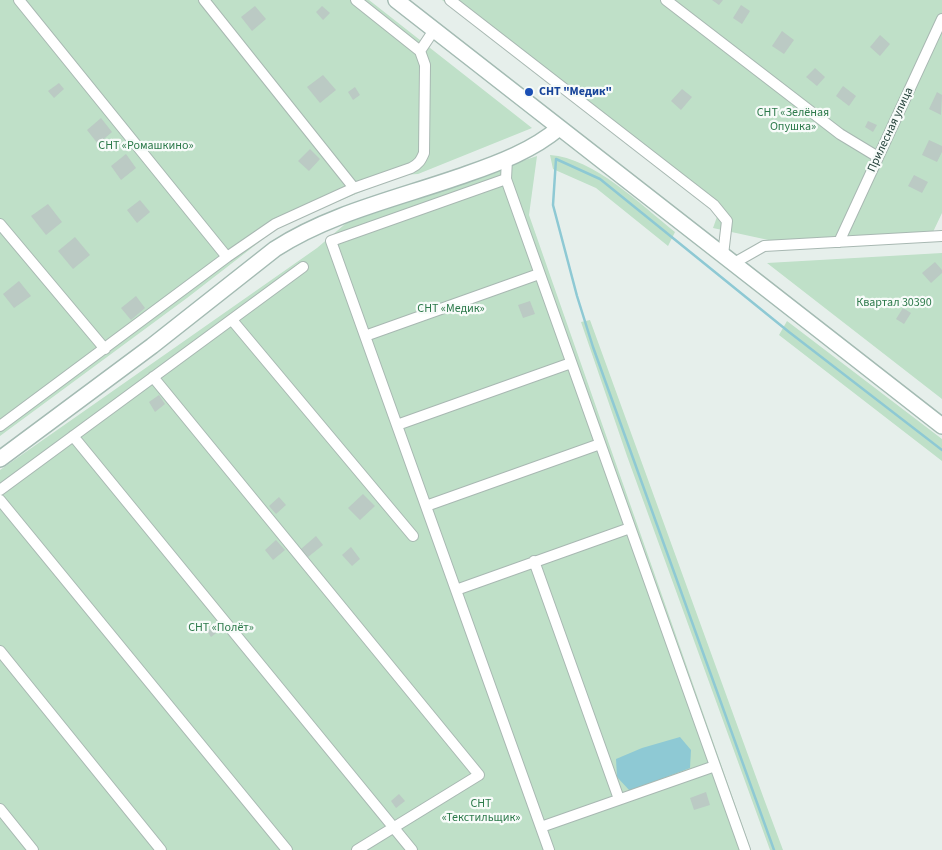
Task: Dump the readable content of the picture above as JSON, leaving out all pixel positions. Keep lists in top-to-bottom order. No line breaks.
{"streets":{"street":["Прилесная улица"]},"parks":["СНТ «Зелёная Опушка»","СНТ «Ромашкино»","Квартал 30390","СНТ «Медик»","СНТ «Полёт»","СНТ «Текстильщик»"],"places":["СНТ \"Медик\""]}
